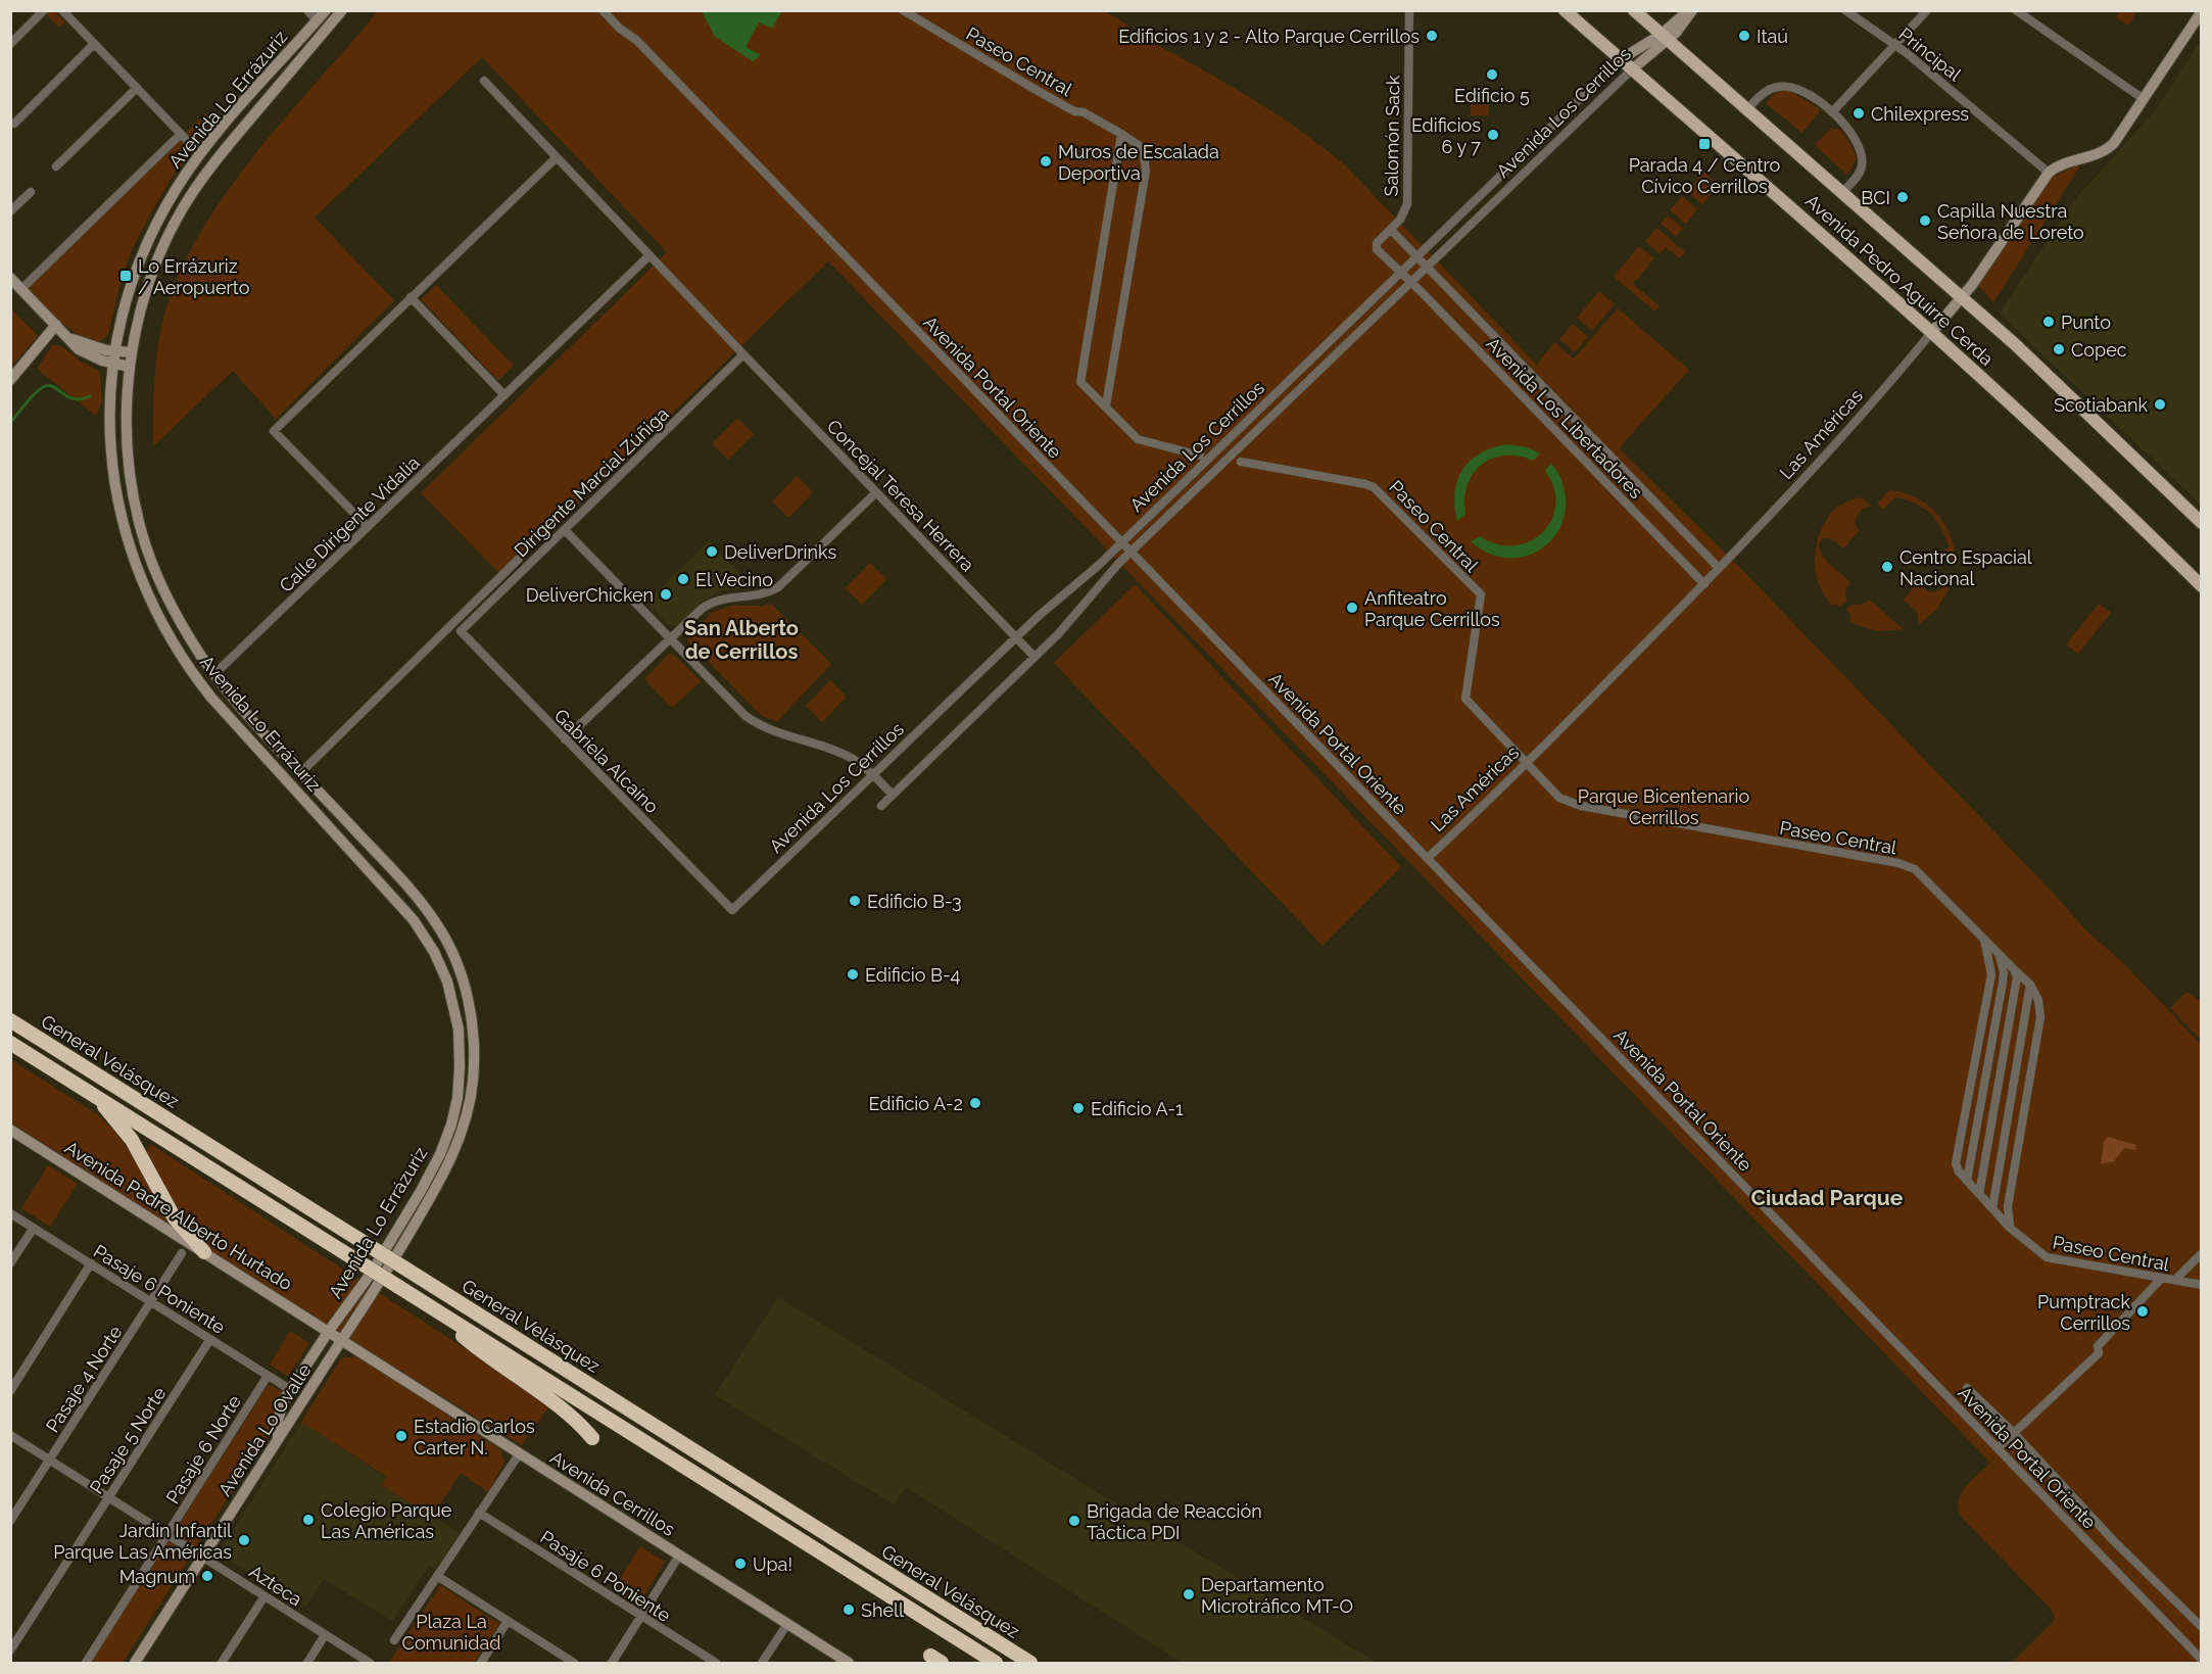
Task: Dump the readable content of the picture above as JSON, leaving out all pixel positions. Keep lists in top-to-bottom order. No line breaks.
{"streets":{"highway":["General Velásquez"],"main road":["Avenida Lo Errázuriz","Avenida Los Cerrillos","Avenida Pedro Aguirre Cerda","Las Américas","Avenida Padre Alberto Hurtado","Avenida Lo Ovalle","Avenida Cerrillos"],"street":["Principal","Paseo Central","Salomón Sack","Avenida Portal Oriente","Avenida Los Libertadores","Dirigente Marcial Zúñiga","Concejal Teresa Herrera","Calle Dirigente Vidalia","Gabriela Alcaíno","Pasaje 6 Poniente","Pasaje 4 Norte","Pasaje 5 Norte","Pasaje 6 Norte","Azteca"]},"crossings":[["Principal","Las Américas"],["Paseo Central","Las Américas"],["Avenida Lo Errázuriz","Calle Dirigente Vidalia"],["Avenida Lo Errázuriz","Avenida Padre Alberto Hurtado"],["Avenida Lo Errázuriz","Pasaje 6 Poniente"],["Avenida Lo Errázuriz","Avenida Lo Ovalle"],["Avenida Lo Errázuriz","Avenida Cerrillos"],["Avenida Los Cerrillos","Avenida Pedro Aguirre Cerda"],["Avenida Los Cerrillos","Avenida Portal Oriente"],["Avenida Los Cerrillos","Avenida Los Libertadores"],["Avenida Los Cerrillos","Concejal Teresa Herrera"],["Avenida Los Cerrillos","Gabriela Alcaíno"],["Salomón Sack","Avenida Los Libertadores"],["Avenida Pedro Aguirre Cerda","Las Américas"],["Avenida Portal Oriente","Las Américas"],["Avenida Los Libertadores","Las Américas"],["Dirigente Marcial Zúñiga","Concejal Teresa Herrera"],["Dirigente Marcial Zúñiga","Gabriela Alcaíno"],["Concejal Teresa Herrera","Calle Dirigente Vidalia"],["Avenida Padre Alberto Hurtado","Avenida Cerrillos"],["Pasaje 6 Poniente","Pasaje 4 Norte"],["Pasaje 6 Poniente","Pasaje 5 Norte"],["Pasaje 6 Poniente","Pasaje 6 Norte"],["Pasaje 4 Norte","Azteca"],["Avenida Lo Ovalle","Avenida Cerrillos"],["Avenida Lo Ovalle","Azteca"],["Pasaje 5 Norte","Azteca"],["Pasaje 6 Norte","Azteca"]],"districts":["San Alberto de Cerrillos","Ciudad Parque"],"parks":["Parque Bicentenario Cerrillos","Plaza La Comunidad"],"places":{"other":["Edificios 1 y 2 - Alto Parque Cerrillos","Itaú","Edificio 5","Chilexpress","Edificios 6 y 7","Muros de Escalada Deportiva","BCI","Capilla Nuestra Señora de Loreto","Punto","Copec","Scotiabank","DeliverDrinks","Centro Espacial Nacional","El Vecino","DeliverChicken","Anfiteatro Parque Cerrillos","Edificio B-3","Edificio B-4","Edificio A-2","Edificio A-1","Pumptrack Cerrillos","Estadio Carlos Carter N.","Colegio Parque Las Américas","Brigada de Reacción Táctica PDI","Jardín Infantil Parque Las Américas","Upa!","Magnum","Departamento Microtráfico MT-O","Shell"],"transit":["Parada 4 / Centro Cívico Cerrillos","Lo Errázuriz / Aeropuerto"]}}
